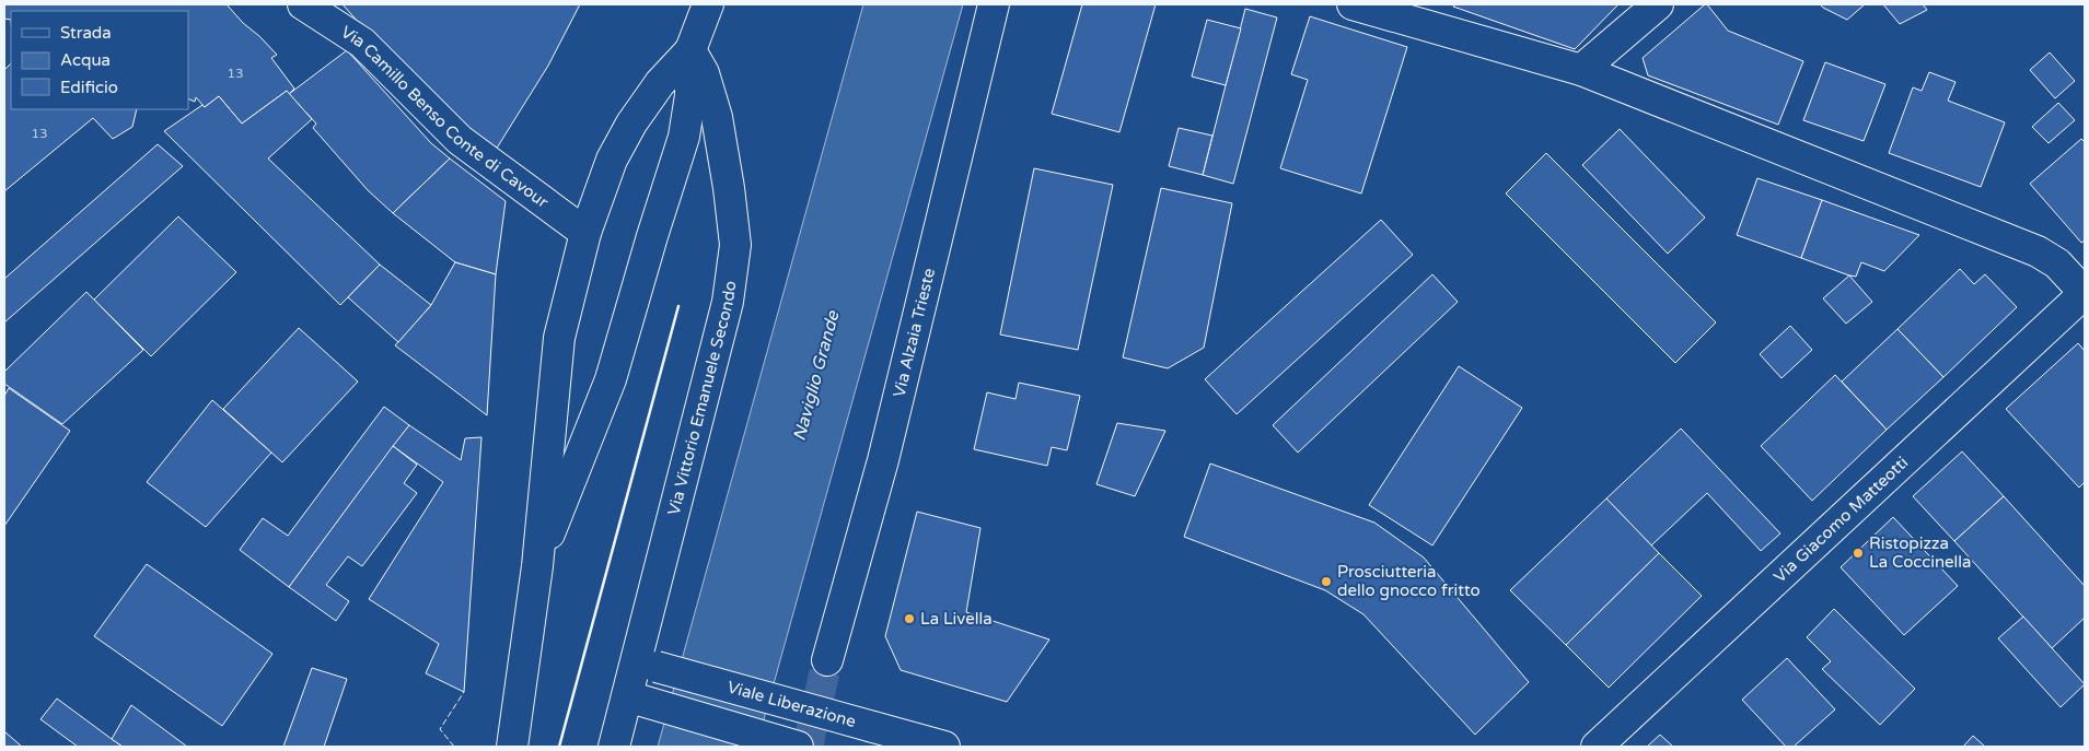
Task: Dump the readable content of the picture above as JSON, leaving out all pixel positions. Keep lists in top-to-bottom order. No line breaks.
{"streets":{"street":["Via Camillo Benso Conte di Cavour","Via Alzaia Trieste","Via Vittorio Emanuele Secondo","Via Giacomo Matteotti","Viale Liberazione"]},"crossings":[["Via Vittorio Emanuele Secondo","Viale Liberazione"]],"water":["Naviglio Grande"],"places":["Ristopizza La Coccinella","Prosciutteria dello gnocco fritto","La Livella"],"house_numbers":["13","13"],"legend":["Strada","Acqua","Edificio"]}
